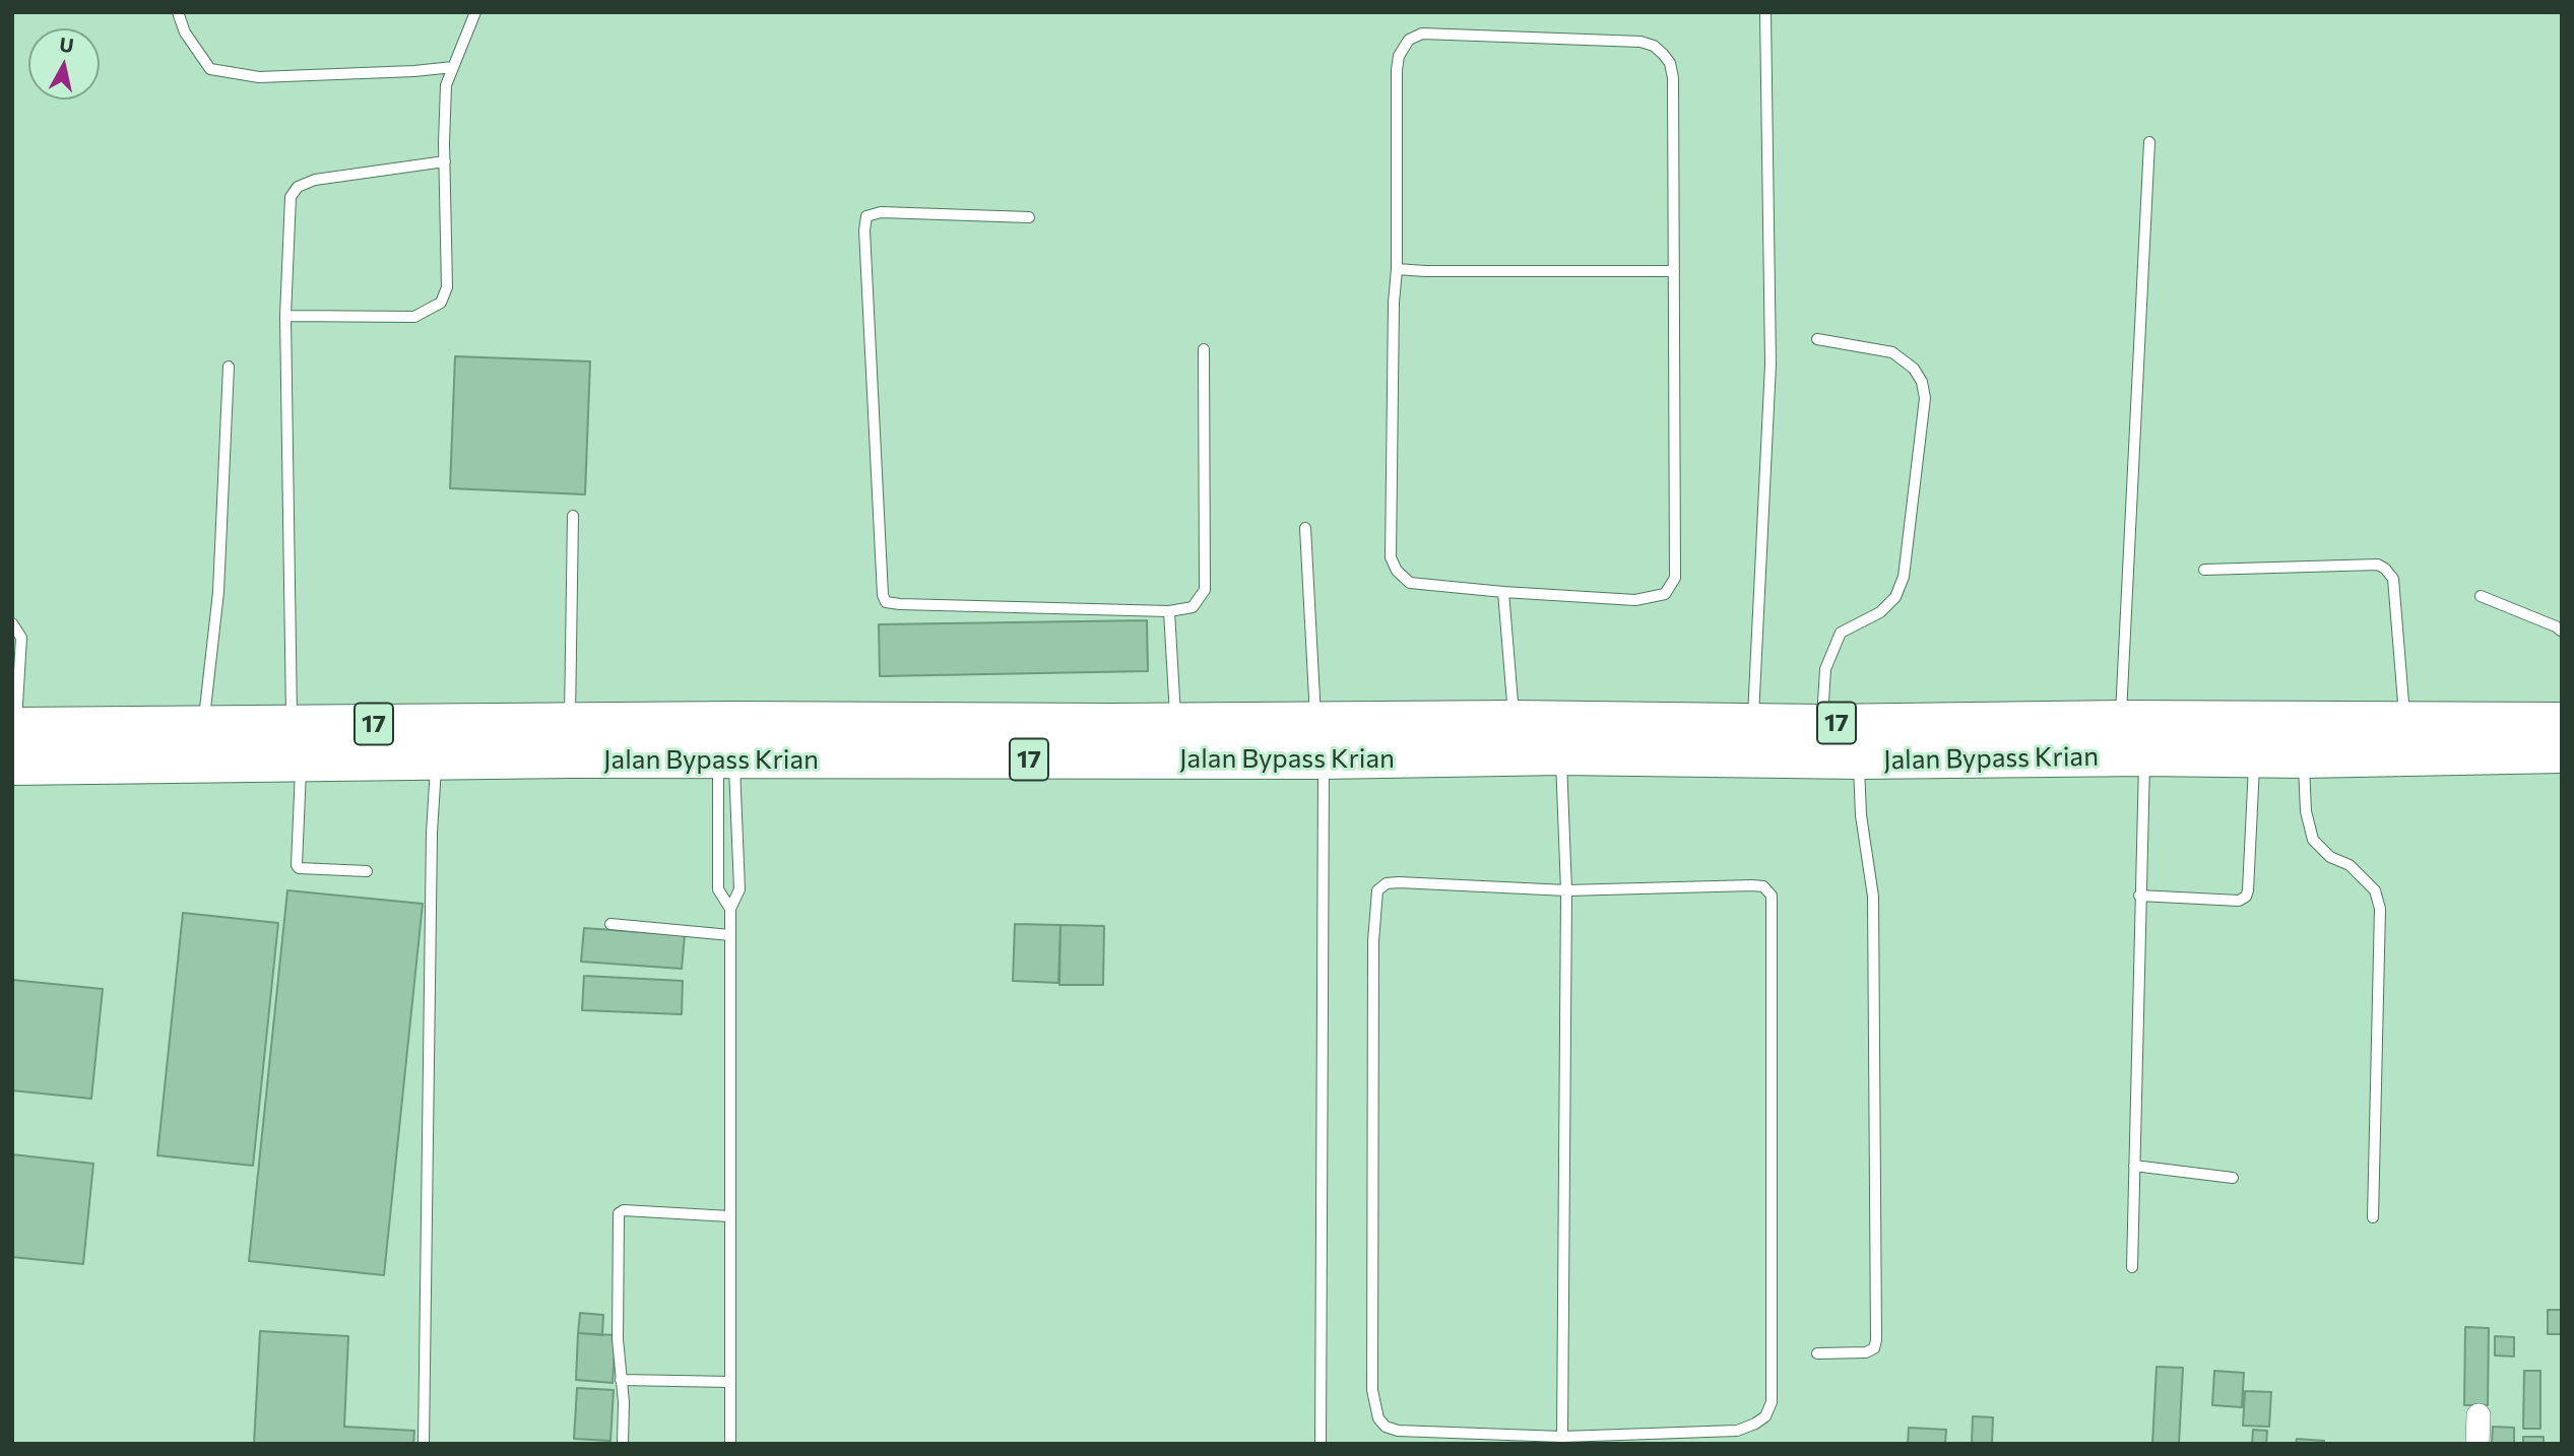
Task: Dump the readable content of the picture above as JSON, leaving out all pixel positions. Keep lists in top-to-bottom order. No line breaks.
{"streets":{"highway":["17","Jalan Bypass Krian"]},"north":"top"}
